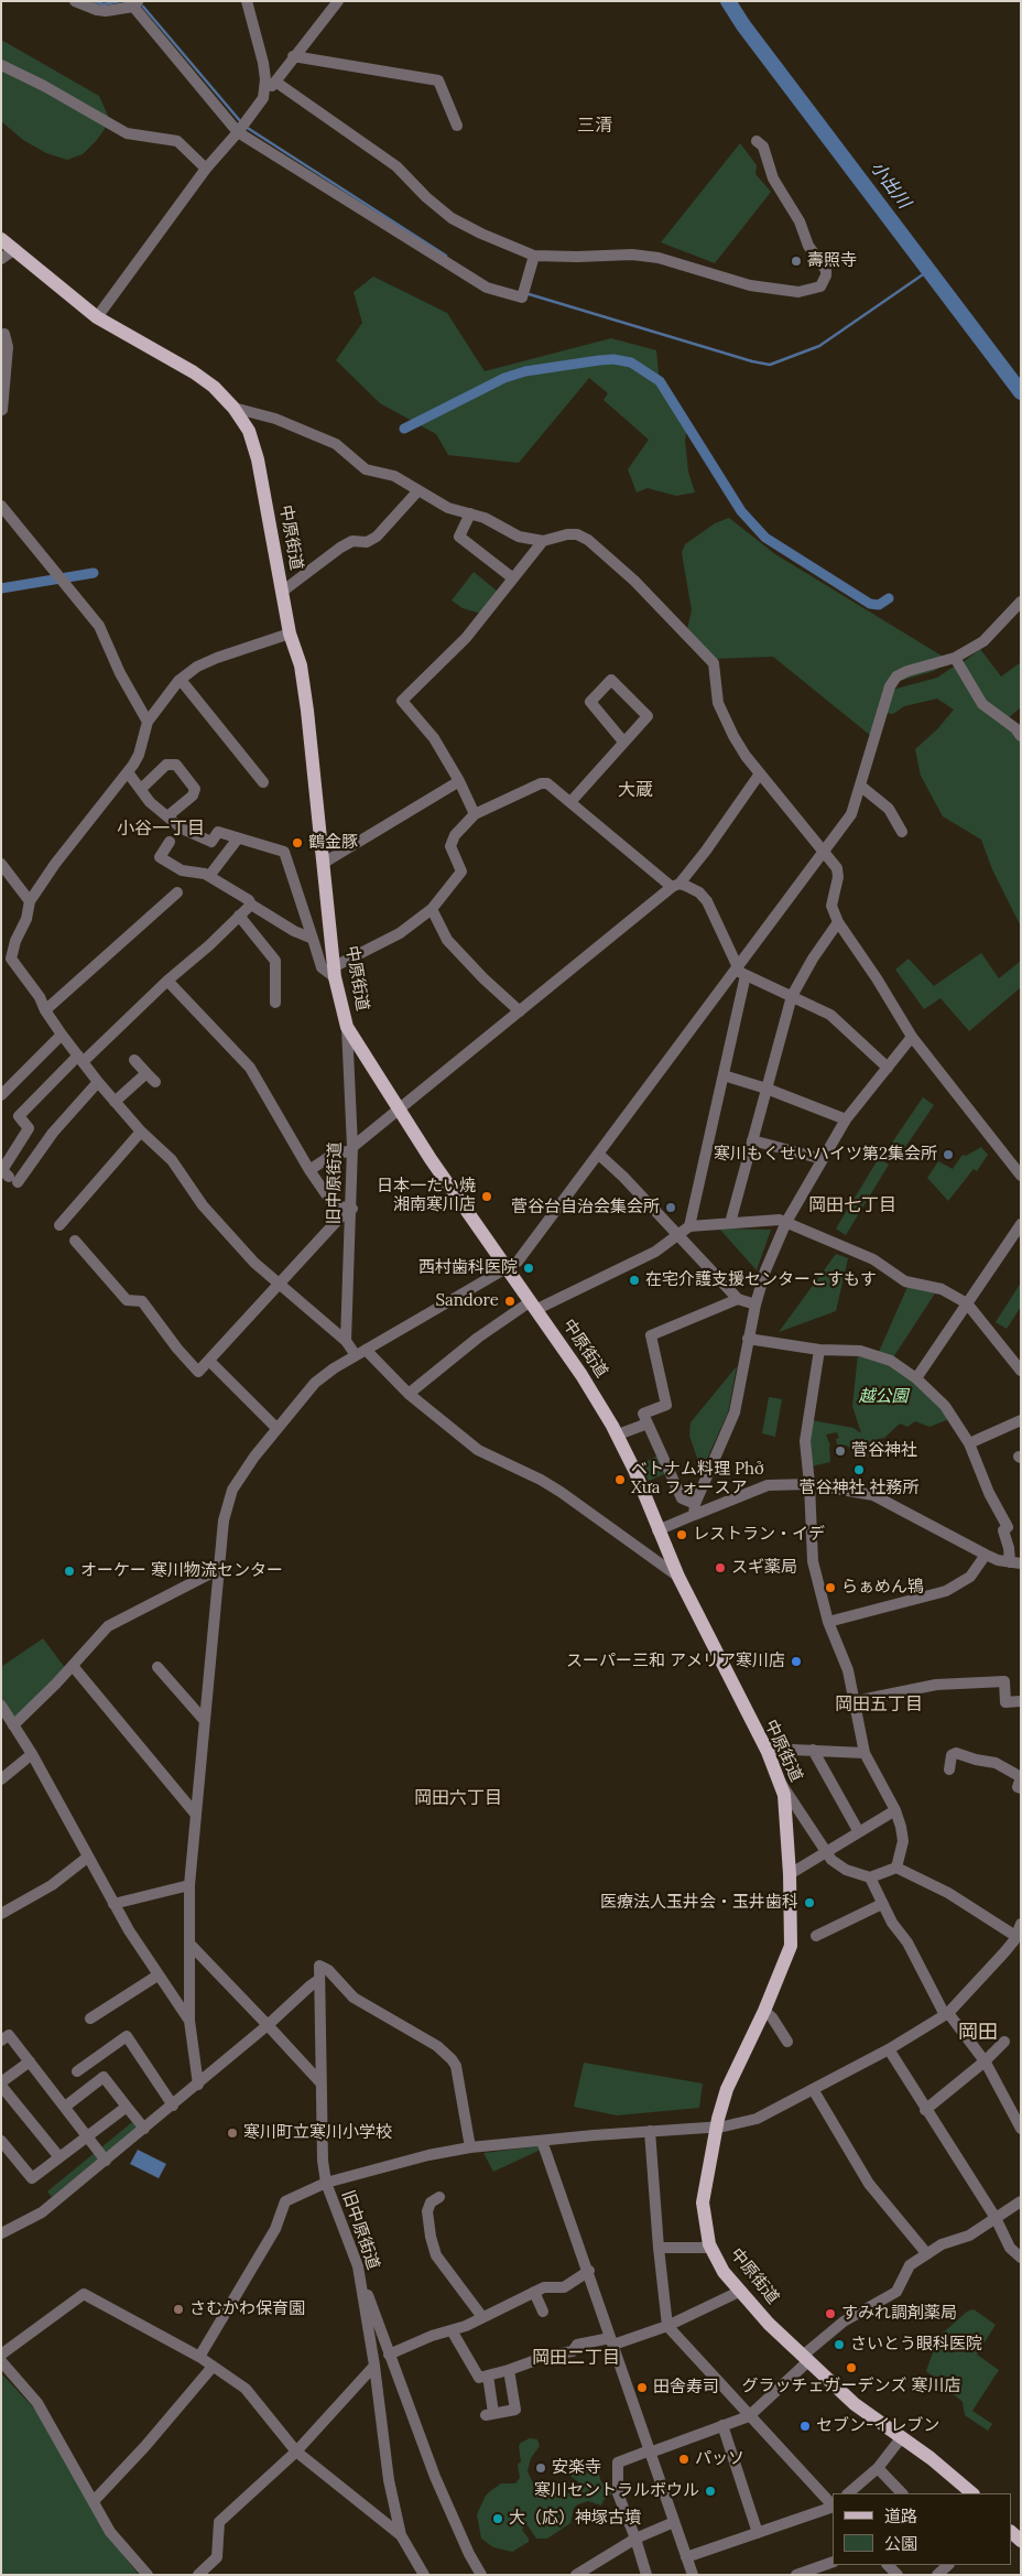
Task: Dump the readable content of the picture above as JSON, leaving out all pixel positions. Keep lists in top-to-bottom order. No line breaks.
{"streets":{"main road":["中原街道"],"street":["旧中原街道"]},"crossings":[["中原街道","旧中原街道"]],"districts":["三清","大蔵","小谷一丁目","岡田七丁目","岡田五丁目","岡田六丁目","岡田","岡田二丁目"],"water":["小出川"],"parks":["越公園"],"places":["壽照寺","鶴金豚","寒川もくせいハイツ第2集会所","日本一たい焼 湘南寒川店","菅谷台自治会集会所","西村歯科医院","在宅介護支援センターこすもす","Sandore","菅谷神社","菅谷神社 社務所","ベトナム料理 Phở Xưa フォースア","レストラン・イデ","スギ薬局","オーケー 寒川物流センター","らぁめん鴇","スーパー三和 アメリア寒川店","医療法人玉井会・玉井歯科","寒川町立寒川小学校","さむかわ保育園","すみれ調剤薬局","さいとう眼科医院","グラッチェガーデンズ 寒川店","田舎寿司","セブン-イレブン","パッソ","安楽寺","寒川セントラルボウル","大（応）神塚古墳"],"legend":["道路","公園"]}
